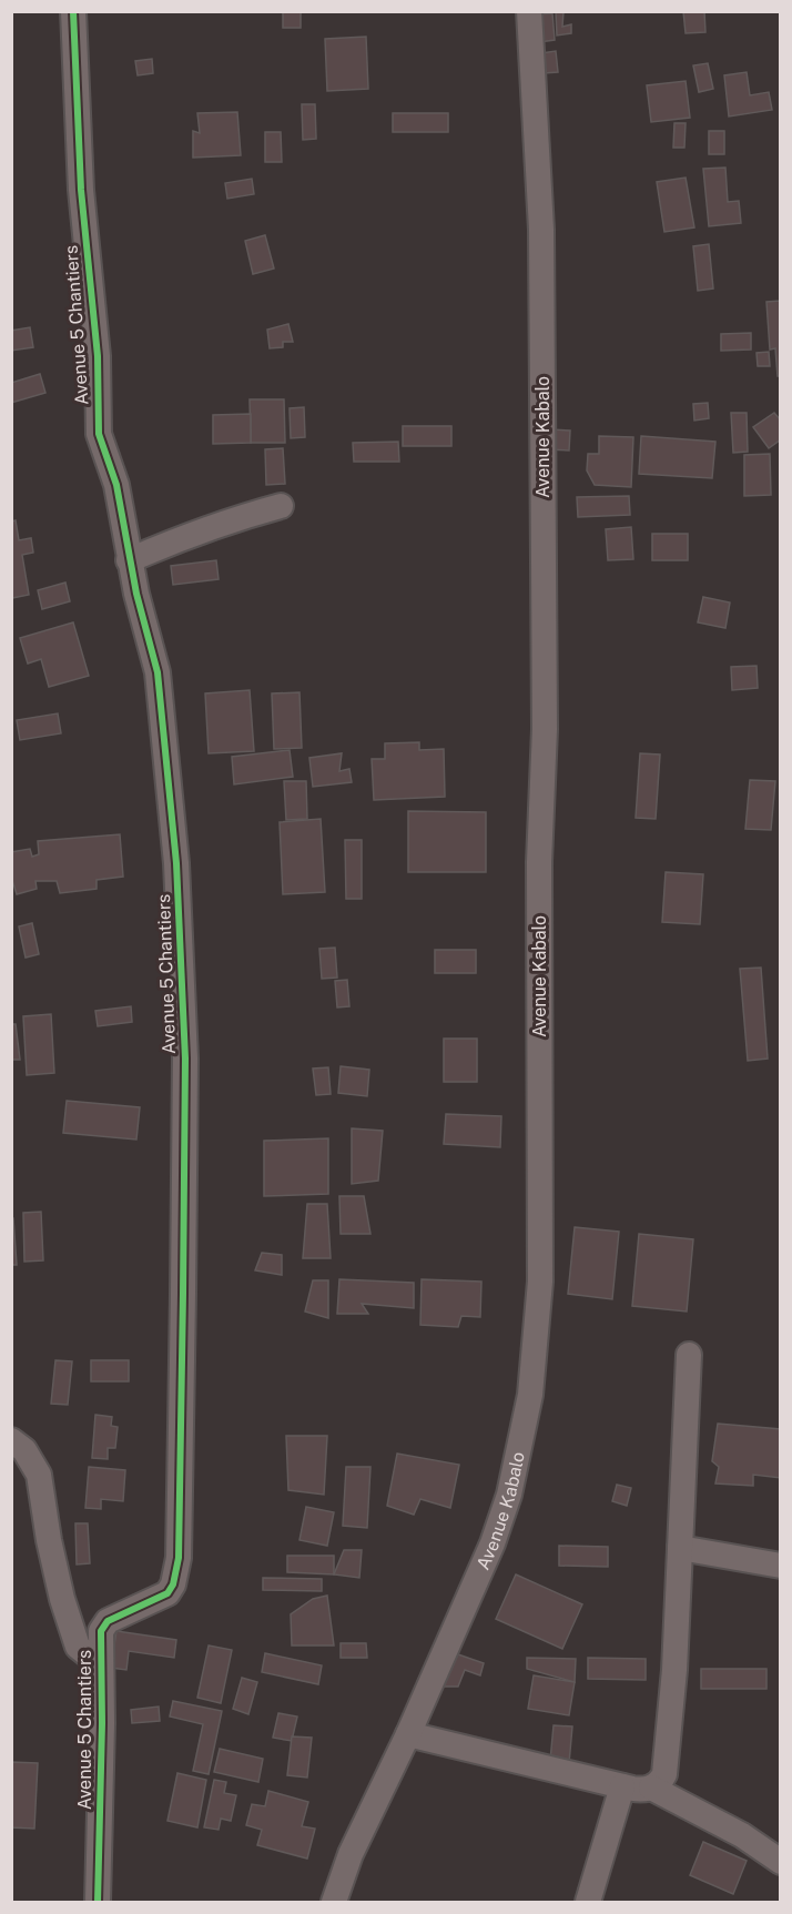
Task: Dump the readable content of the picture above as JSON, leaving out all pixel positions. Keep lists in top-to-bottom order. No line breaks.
{"streets":{"street":["Avenue 5 Chantiers","Avenue Kabalo"]}}
